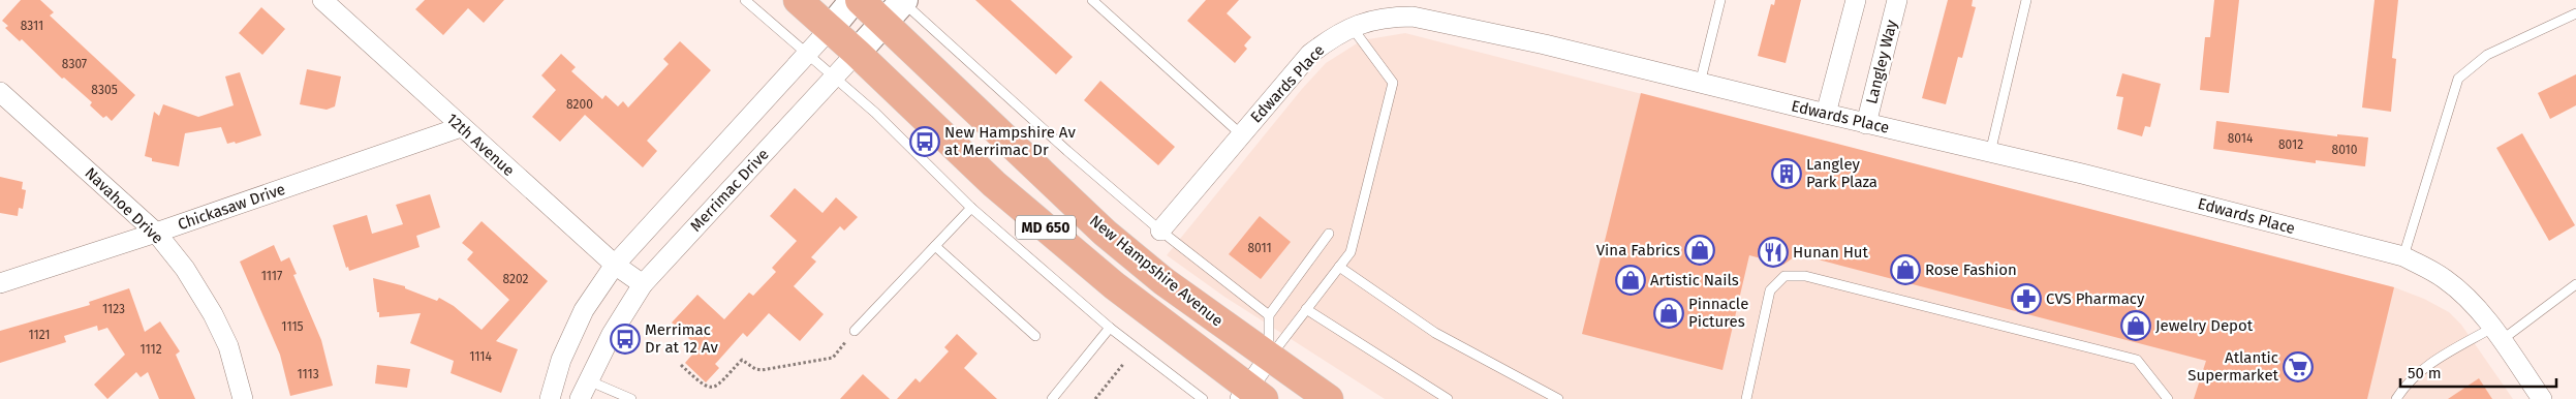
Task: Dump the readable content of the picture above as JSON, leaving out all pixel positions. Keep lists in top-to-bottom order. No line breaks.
{"streets":{"main road":["MD 650","New Hampshire Avenue"],"street":["Langley Way","Edwards Place","12th Avenue","Merrimac Drive","Navahoe Drive","Chickasaw Drive"]},"crossings":[["Langley Way","Edwards Place"],["12th Avenue","Merrimac Drive"],["12th Avenue","Chickasaw Drive"],["Merrimac Drive","MD 650"],["Merrimac Drive","New Hampshire Avenue"],["Navahoe Drive","Chickasaw Drive"]],"places":{"bus stop":["New Hampshire Av at Merrimac Dr","Merrimac Dr at 12 Av"],"building":["Langley Park Plaza"],"shop":["Vina Fabrics","Rose Fashion","Artistic Nails","Pinnacle Pictures","Jewelry Depot"],"restaurant":["Hunan Hut"],"pharmacy":["CVS Pharmacy"],"supermarket":["Atlantic Supermarket"]},"house_numbers":["8311","8307","8305","8200","8014","8012","8010","8011","1117","8202","1123","1115","1121","1112","1114","1113"],"scale_bar":"50 m"}
